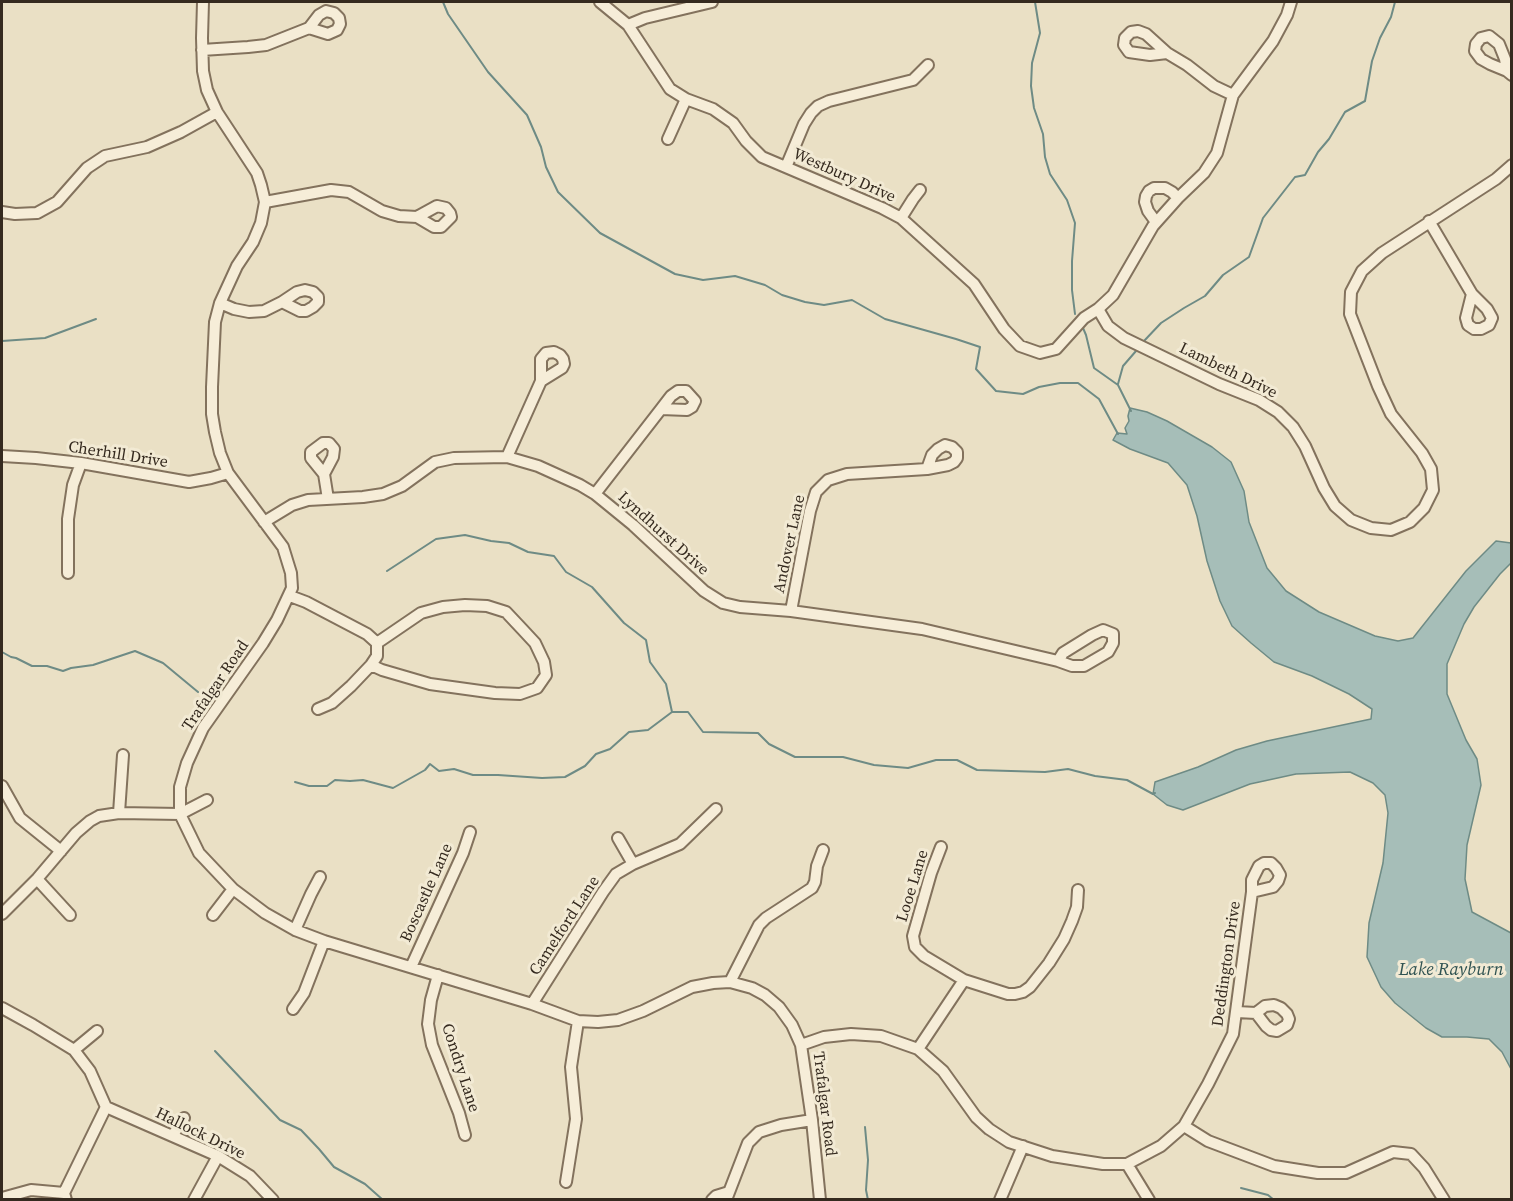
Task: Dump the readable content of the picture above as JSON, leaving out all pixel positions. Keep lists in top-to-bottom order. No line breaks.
{"streets":{"street":["Westbury Drive","Lambeth Drive","Cherhill Drive","Lyndhurst Drive","Andover Lane","Trafalgar Road","Looe Lane","Boscastle Lane","Camelford Lane","Deddington Drive","Condry Lane","Hallock Drive"]},"crossings":[["Westbury Drive","Lambeth Drive"],["Lyndhurst Drive","Andover Lane"],["Trafalgar Road","Boscastle Lane"],["Trafalgar Road","Camelford Lane"],["Trafalgar Road","Deddington Drive"],["Trafalgar Road","Condry Lane"]],"water":["Lake Rayburn"]}
